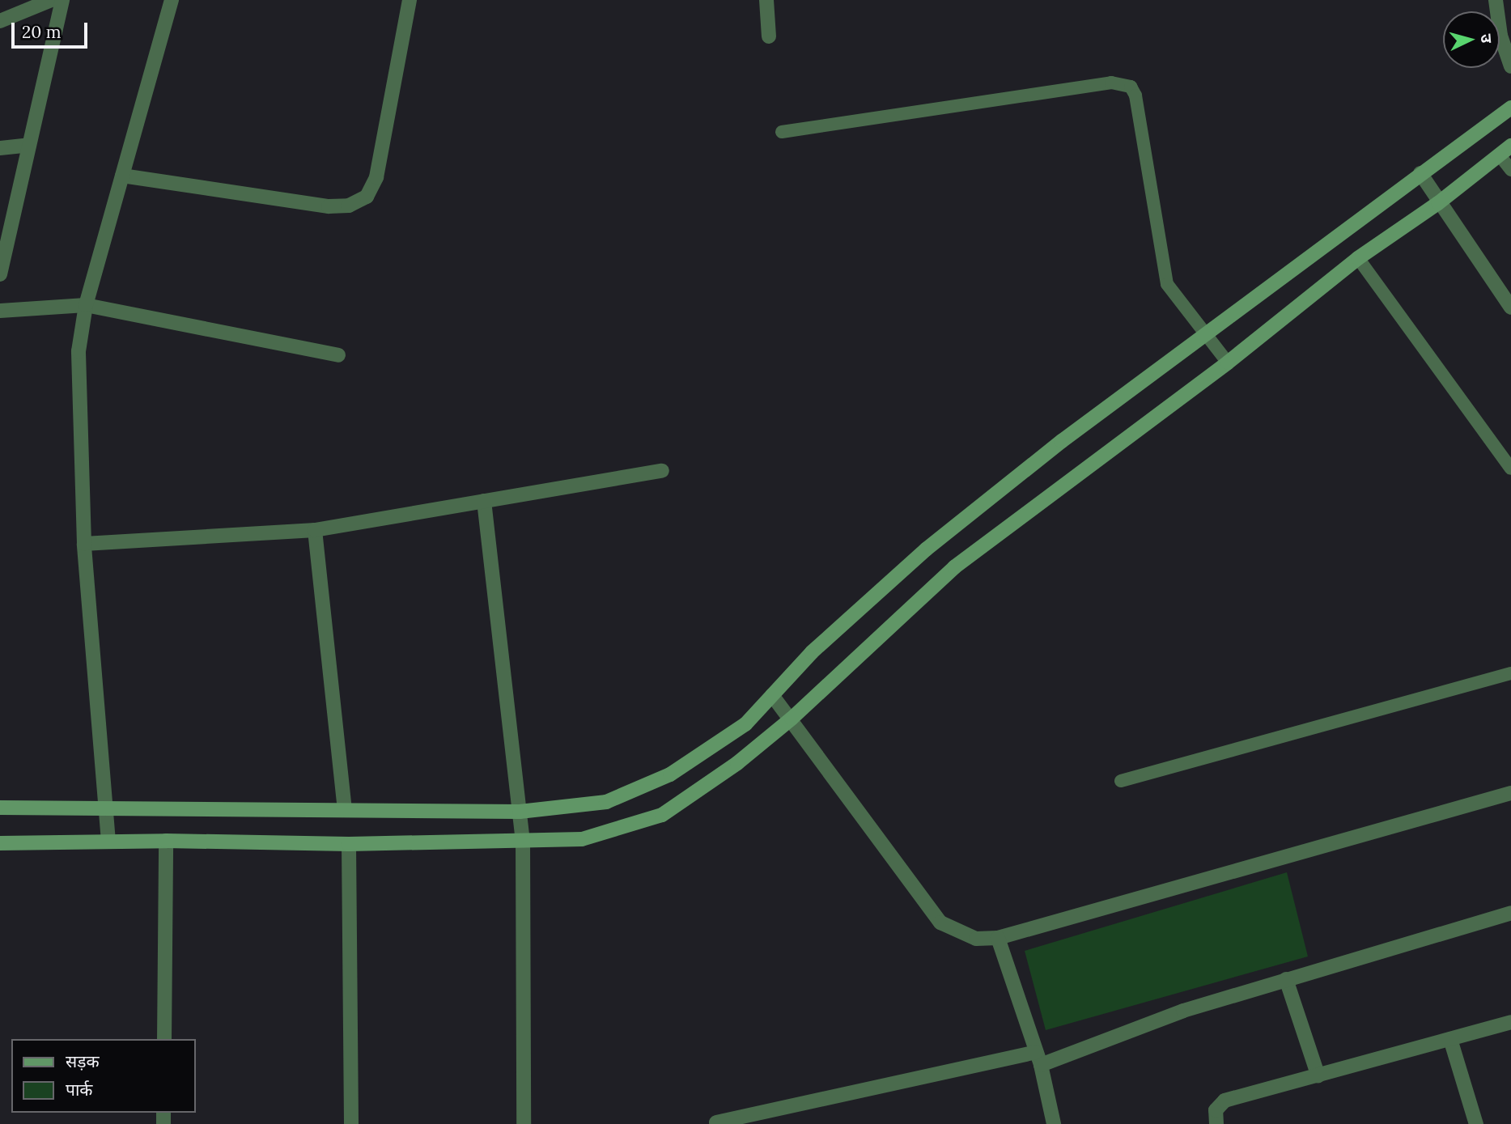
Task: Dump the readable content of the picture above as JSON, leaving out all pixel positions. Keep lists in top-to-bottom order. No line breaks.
{"legend":["सड़क","पार्क"],"scale_bar":"20 m","north":"right"}
